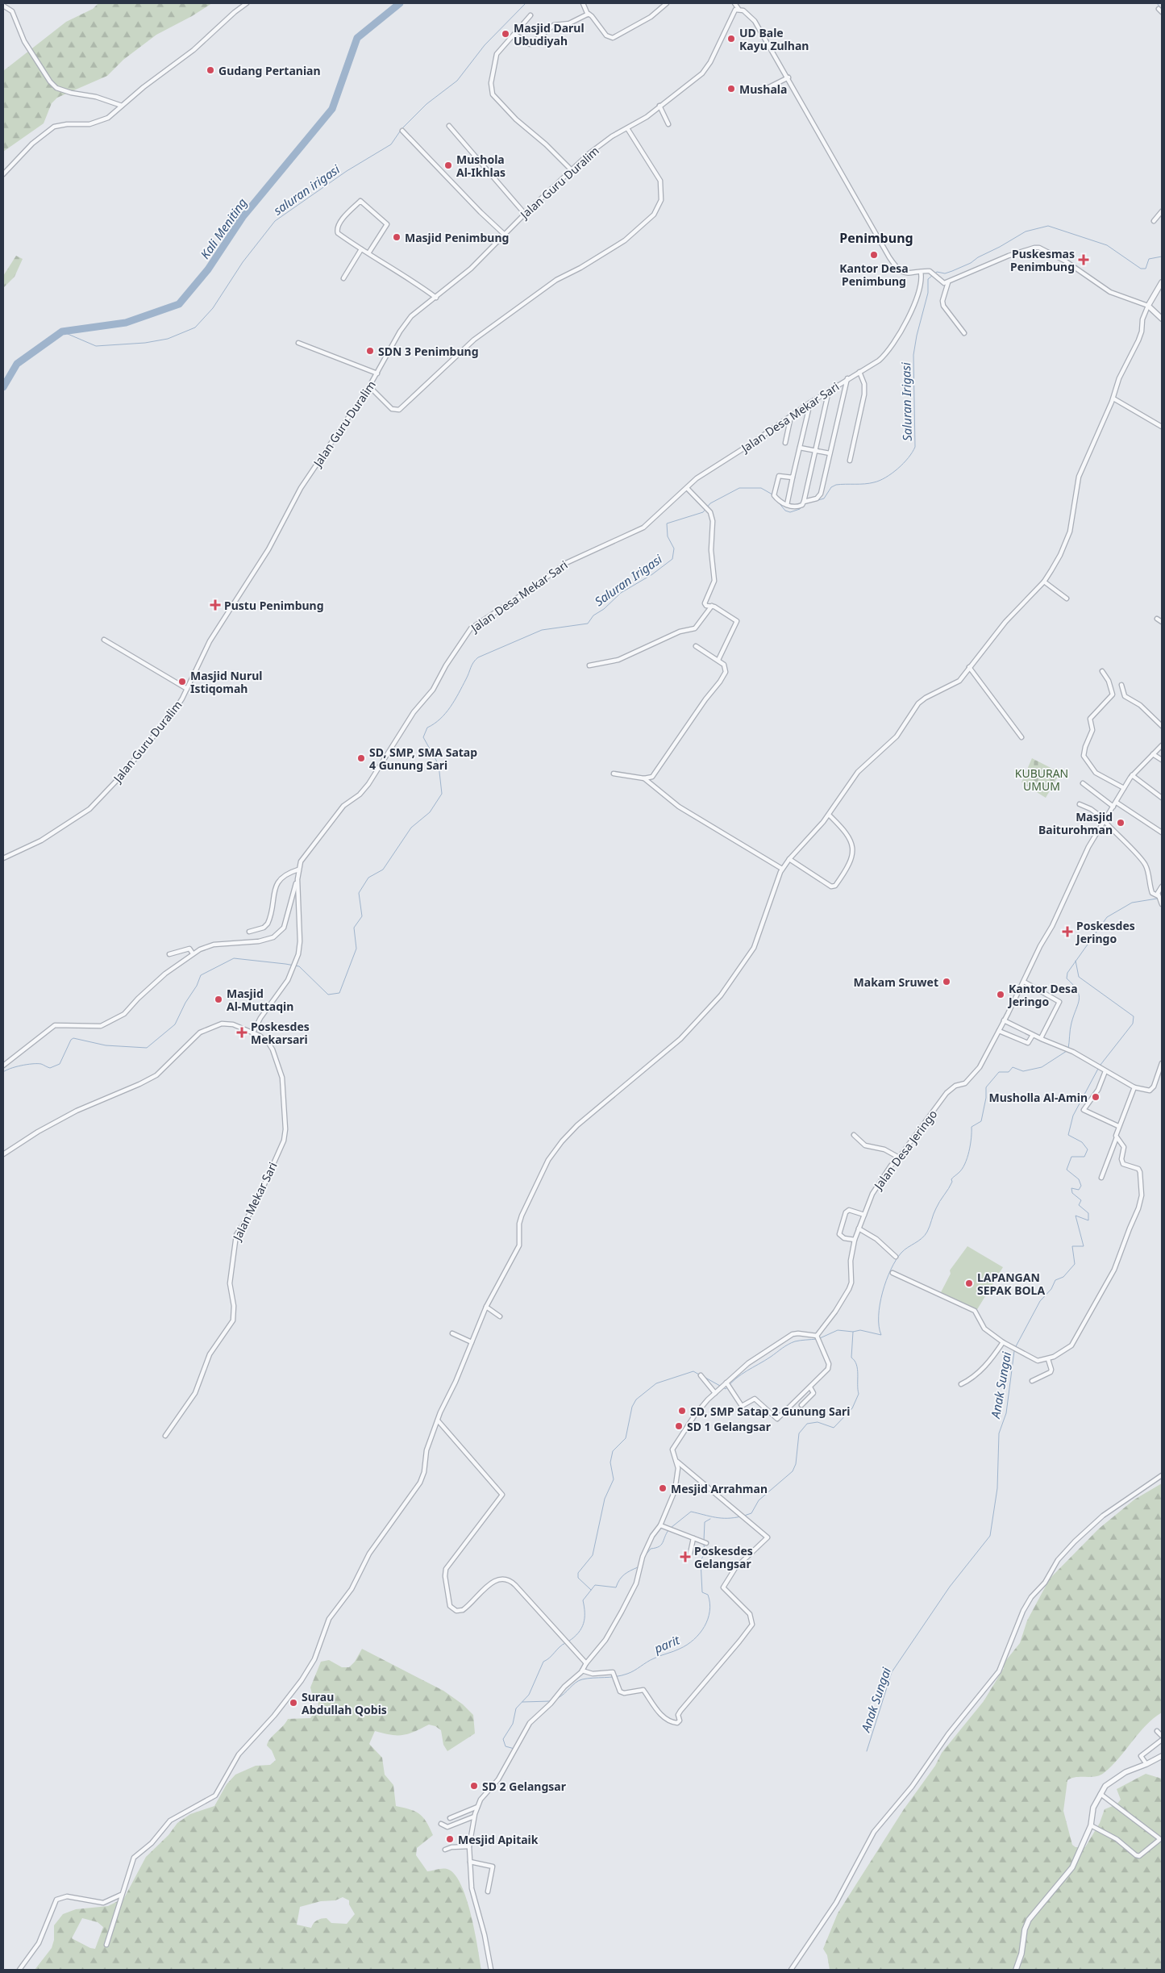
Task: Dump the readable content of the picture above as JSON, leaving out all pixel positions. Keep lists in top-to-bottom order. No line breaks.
{"streets":{"street":["Jalan Guru Duralim","Jalan Desa Mekar Sari","Jalan Desa Jeringo","Jalan Mekar Sari"]},"crossings":[["Jalan Desa Mekar Sari","Jalan Mekar Sari"]],"districts":["Penimbung"],"water":["saluran irigasi","Kali Meniting","Saluran Irigasi","Anak Sungai","parit"],"parks":["KUBURAN UMUM"],"places":{"other":["Masjid Darul Ubudiyah","UD Bale Kayu Zulhan","Gudang Pertanian","Mushala","Mushola Al-Ikhlas","Masjid Penimbung","Kantor Desa Penimbung","SDN 3 Penimbung","Masjid Nurul Istiqomah","SD, SMP, SMA Satap 4 Gunung Sari","Masjid Baiturohman","Makam Sruwet","Kantor Desa Jeringo","Masjid Al-Muttaqin","Musholla Al-Amin","LAPANGAN SEPAK BOLA","SD, SMP Satap 2 Gunung Sari","SD 1 Gelangsar","Mesjid Arrahman","Surau Abdullah Qobis","SD 2 Gelangsar","Mesjid Apitaik"],"health":["Puskesmas Penimbung","Pustu Penimbung","Poskesdes Jeringo","Poskesdes Mekarsari","Poskesdes Gelangsar"]}}
